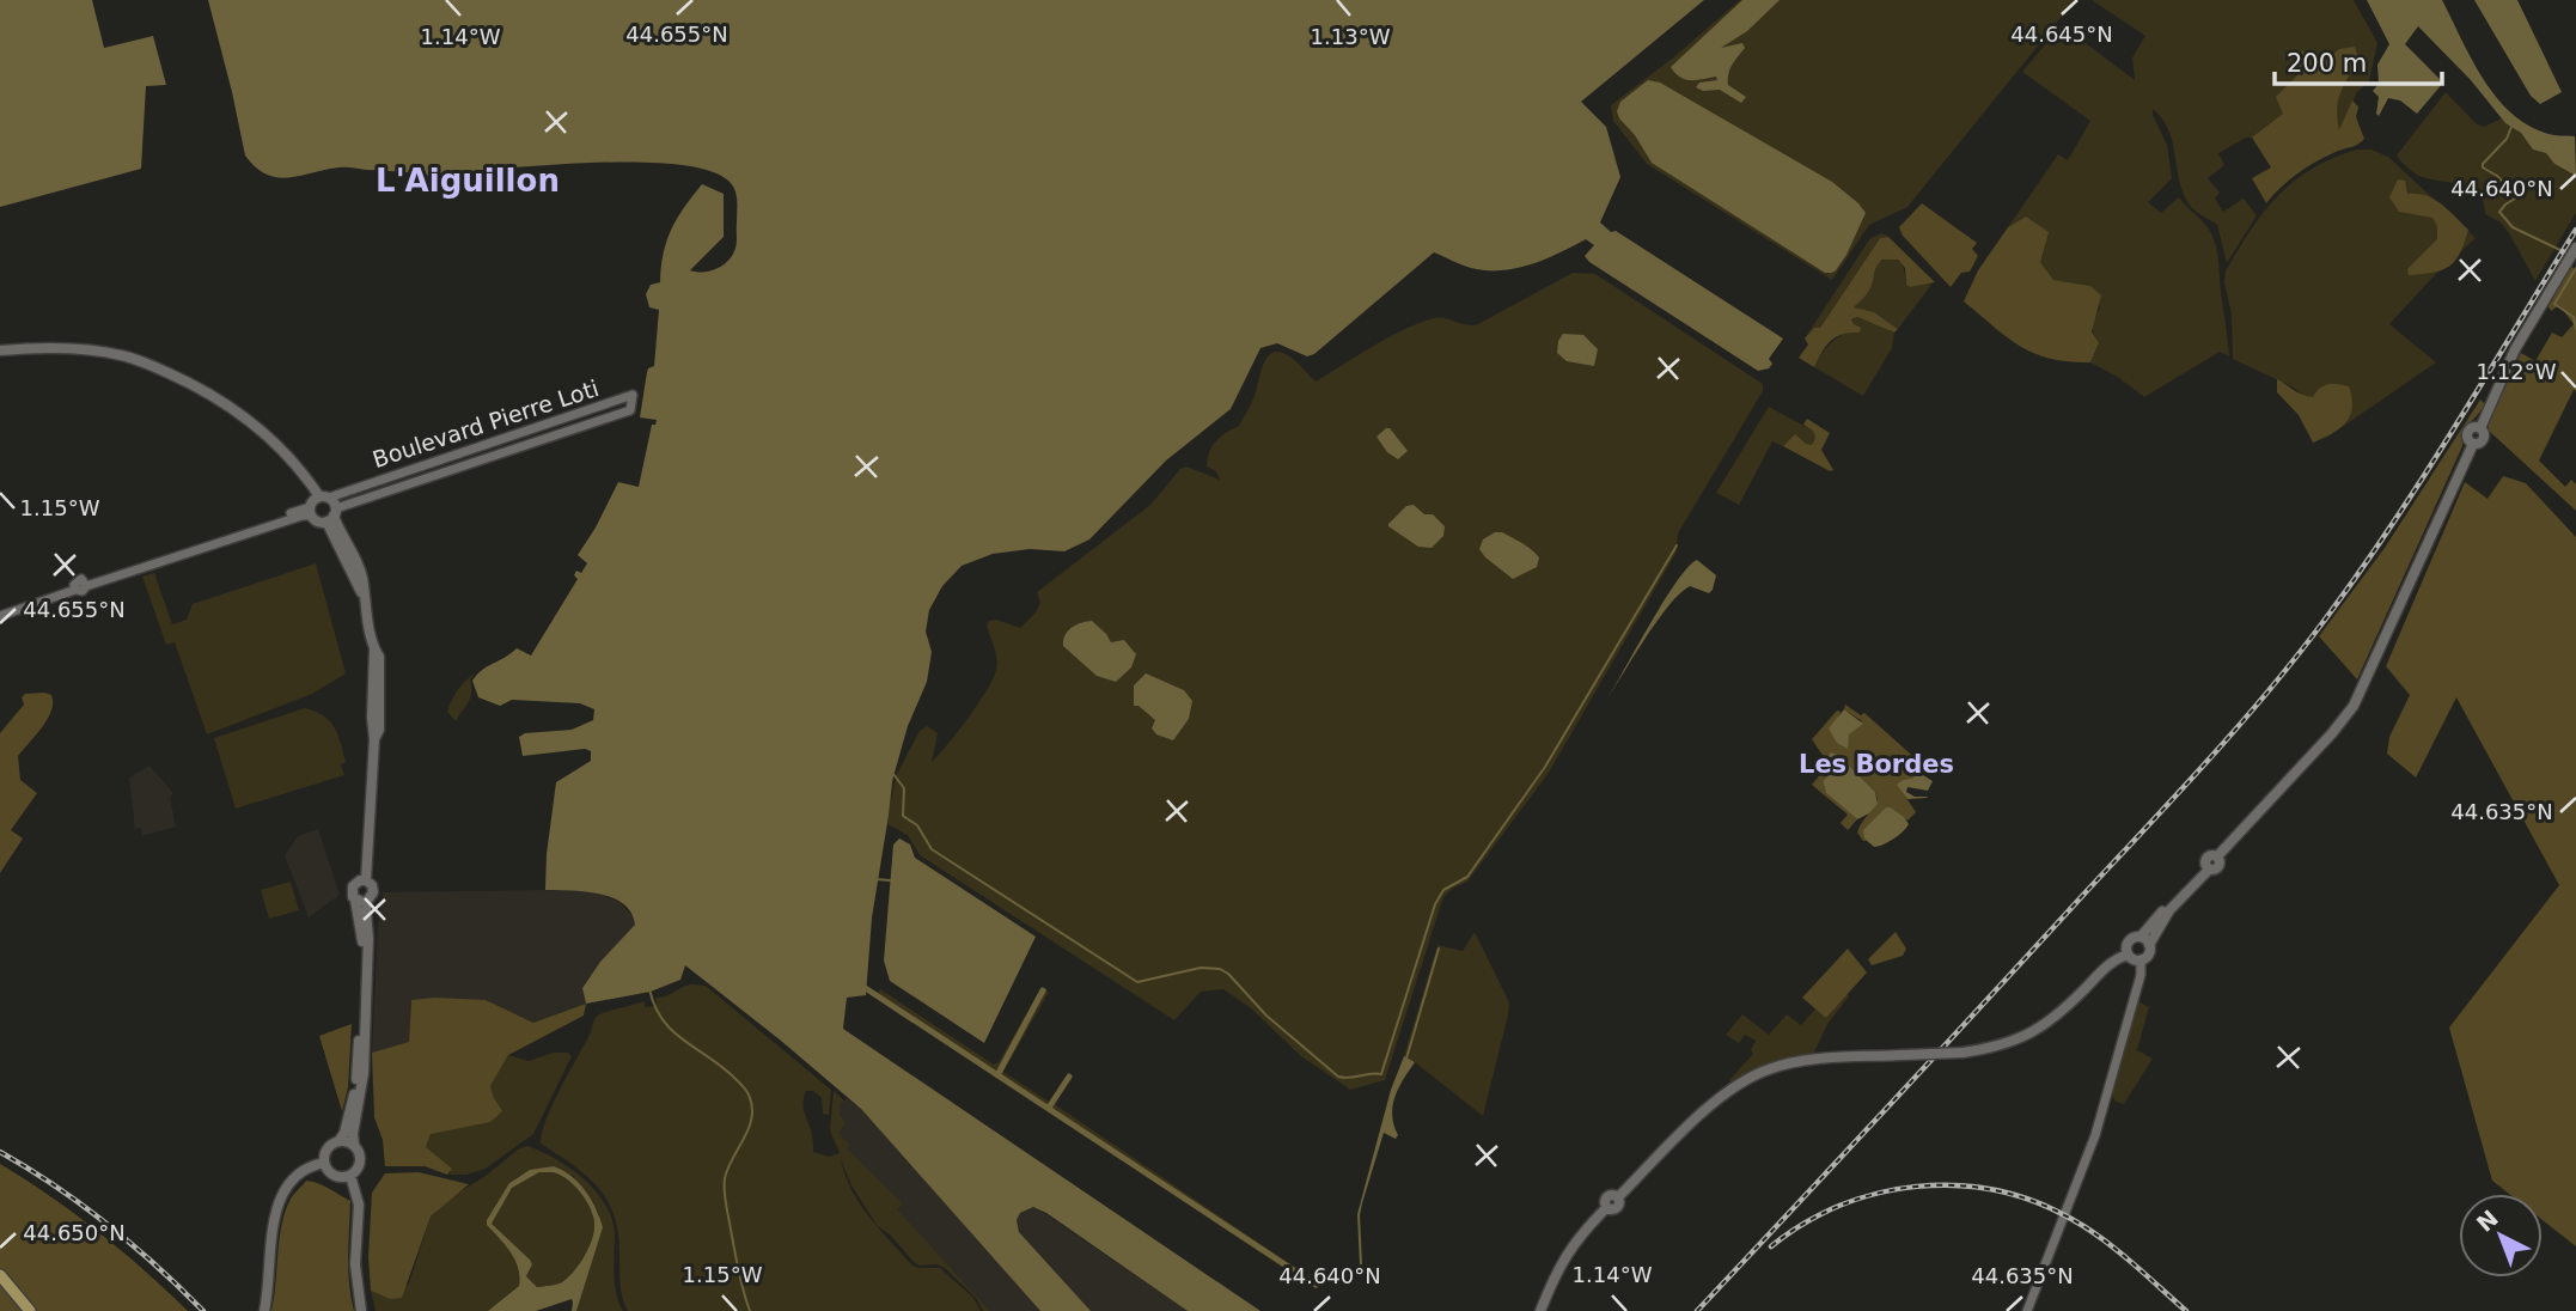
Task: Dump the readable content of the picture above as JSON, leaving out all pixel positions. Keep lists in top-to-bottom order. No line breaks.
{"streets":{"street":["Boulevard Pierre Loti"]},"districts":["L'Aiguillon","Les Bordes"],"scale_bar":"200 m","north":"top left","coordinates":["44.655°N","44.645°N","1.14°W","1.13°W","44.640°N","1.12°W","1.15°W","44.635°N","44.650°N"]}
